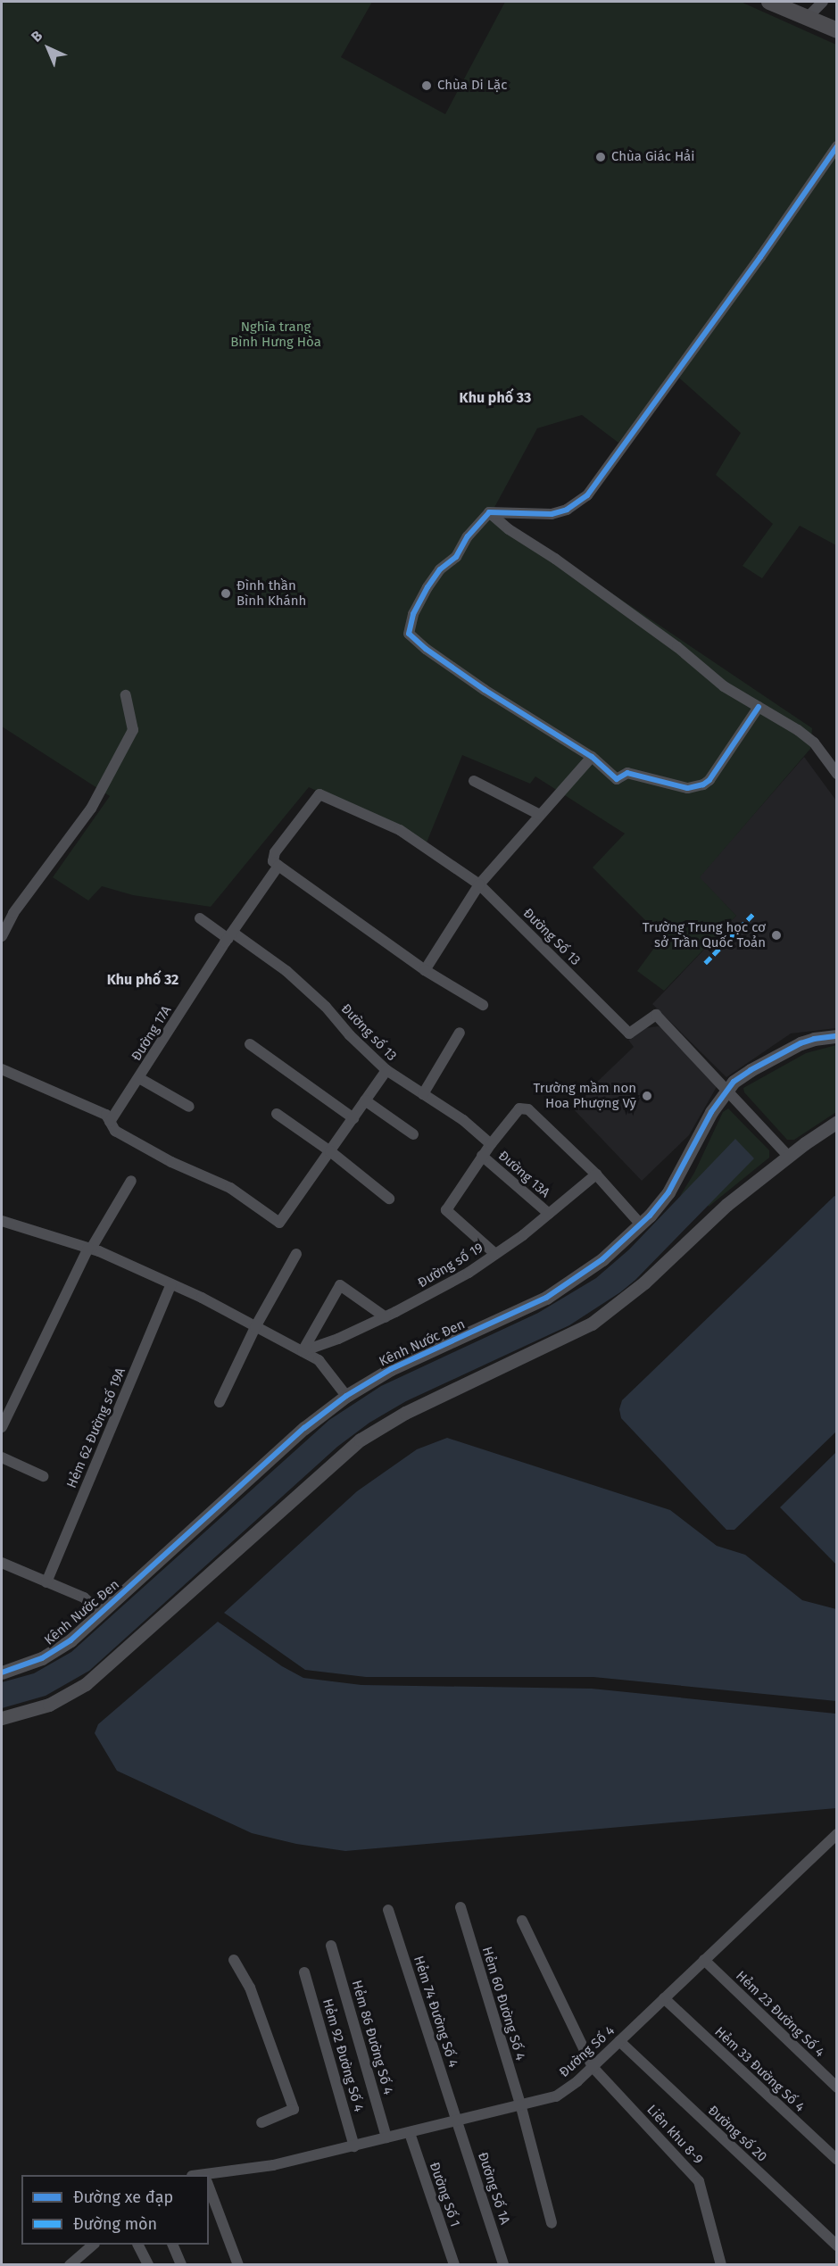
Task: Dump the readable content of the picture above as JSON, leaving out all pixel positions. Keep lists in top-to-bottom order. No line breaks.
{"streets":{"street":["Đường Số 13","Đường số 13","Đường 17A","Đường 13A","Đường số 19","Kênh Nước Đen","Hẻm 62 Đường số 19A","Hẻm 60 Đường Số 4","Hẻm 74 Đường Số 4","Hẻm 23 Đường Số 4","Hẻm 86 Đường Số 4","Đường Số 4","Hẻm 92 Đường Số 4","Hẻm 33 Đường Số 4","Đường số 20","Liên khu 8-9","Đường Số 1A","Đường Số 1"]},"crossings":[["Đường Số 13","Kênh Nước Đen"],["Đường số 13","Đường 17A"],["Đường số 13","Đường 13A"],["Đường 13A","Đường số 19"],["Hẻm 60 Đường Số 4","Đường Số 4"],["Hẻm 74 Đường Số 4","Đường Số 4"],["Hẻm 74 Đường Số 4","Đường Số 1A"],["Hẻm 23 Đường Số 4","Đường Số 4"],["Hẻm 86 Đường Số 4","Đường Số 4"],["Đường Số 4","Hẻm 92 Đường Số 4"],["Đường Số 4","Hẻm 33 Đường Số 4"],["Đường Số 4","Đường số 20"],["Đường Số 4","Liên khu 8-9"],["Đường Số 4","Đường Số 1A"],["Đường Số 4","Đường Số 1"]],"districts":["Khu phố 33","Khu phố 32"],"parks":["Nghĩa trang Bình Hưng Hòa"],"places":["Chùa Di Lặc","Chùa Giác Hải","Đình thần Bình Khánh","Trường Trung học cơ sở Trần Quốc Toản","Trường mầm non Hoa Phượng Vỹ"],"legend":["Đường xe đạp","Đường mòn"],"north":"top left"}
